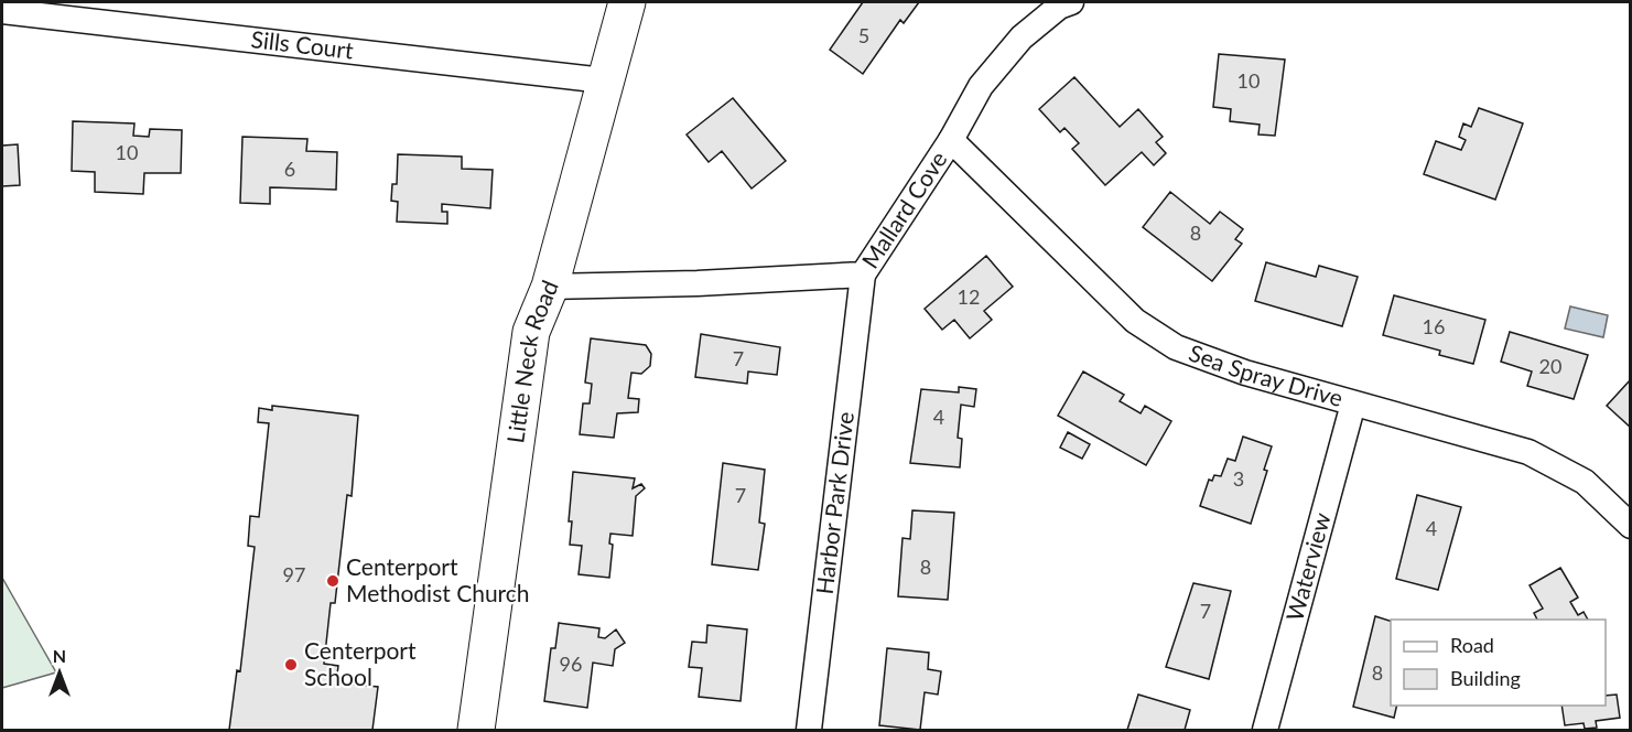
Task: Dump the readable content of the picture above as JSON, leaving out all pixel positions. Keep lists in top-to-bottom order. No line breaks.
{"streets":{"street":["Sills Court","Mallard Cove","Little Neck Road","Sea Spray Drive","Harbor Park Drive","Waterview"]},"crossings":[["Sills Court","Little Neck Road"],["Mallard Cove","Little Neck Road"],["Mallard Cove","Sea Spray Drive"],["Mallard Cove","Harbor Park Drive"],["Sea Spray Drive","Waterview"]],"places":["Centerport Methodist Church","Centerport School"],"house_numbers":["5","10","10","6","8","12","16","7","20","4","3","7","4","8","97","7","96","8"],"legend":["Road","Building"],"north":"top"}
